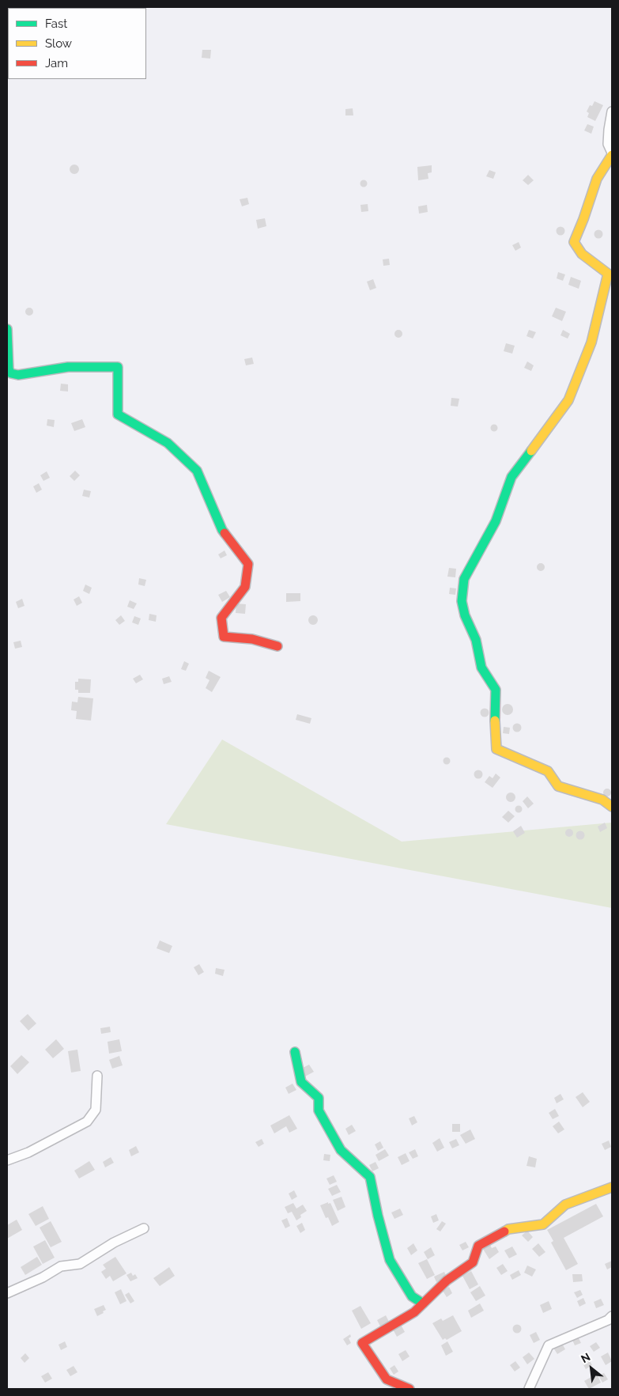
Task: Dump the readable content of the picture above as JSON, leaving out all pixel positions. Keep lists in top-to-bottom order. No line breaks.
{"legend":["Fast","Slow","Jam"],"north":"top left"}
